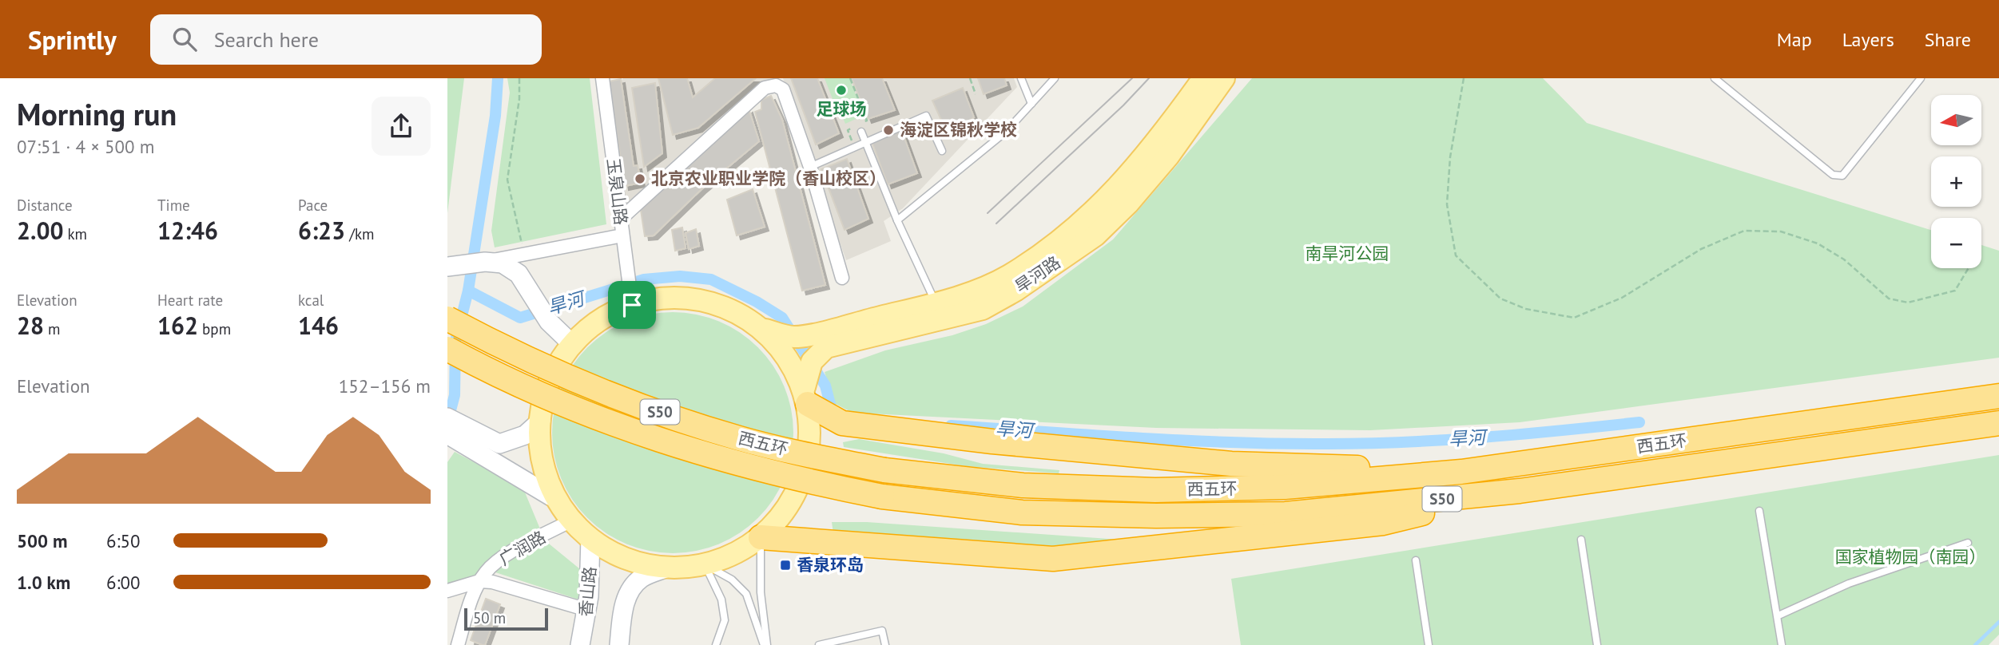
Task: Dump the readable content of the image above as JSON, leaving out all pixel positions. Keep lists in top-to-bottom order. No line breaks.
{"streets":{"highway":["S50","西五环"],"main road":["旱河路"],"street":["玉泉山路","广润路","香山路"]},"water":["旱河"],"parks":["南旱河公园","国家植物园（南园）"],"places":{"other":["足球场","海淀区锦秋学校","北京农业职业学院（香山校区）"],"transit":["香泉环岛"]},"scale_bar":"50 m","north":"left","page":{"header":"Sprintly","search":"Search here","nav":["Map","Layers","Share"],"heading":["Morning run","07:51 · 4 × 500 m"],"map_buttons":["+","−"],"stats":[["Distance","2.00 km"],["Time","12:46"],["Pace","6:23 /km"],["Elevation","28 m"],["Heart rate","162 bpm"],["kcal","146"]],"chart":["Elevation","152–156 m"],"list":[{"name":"500 m","note":"6:50"},{"name":"1.0 km","note":"6:00"}],"scale":"50 m"}}
